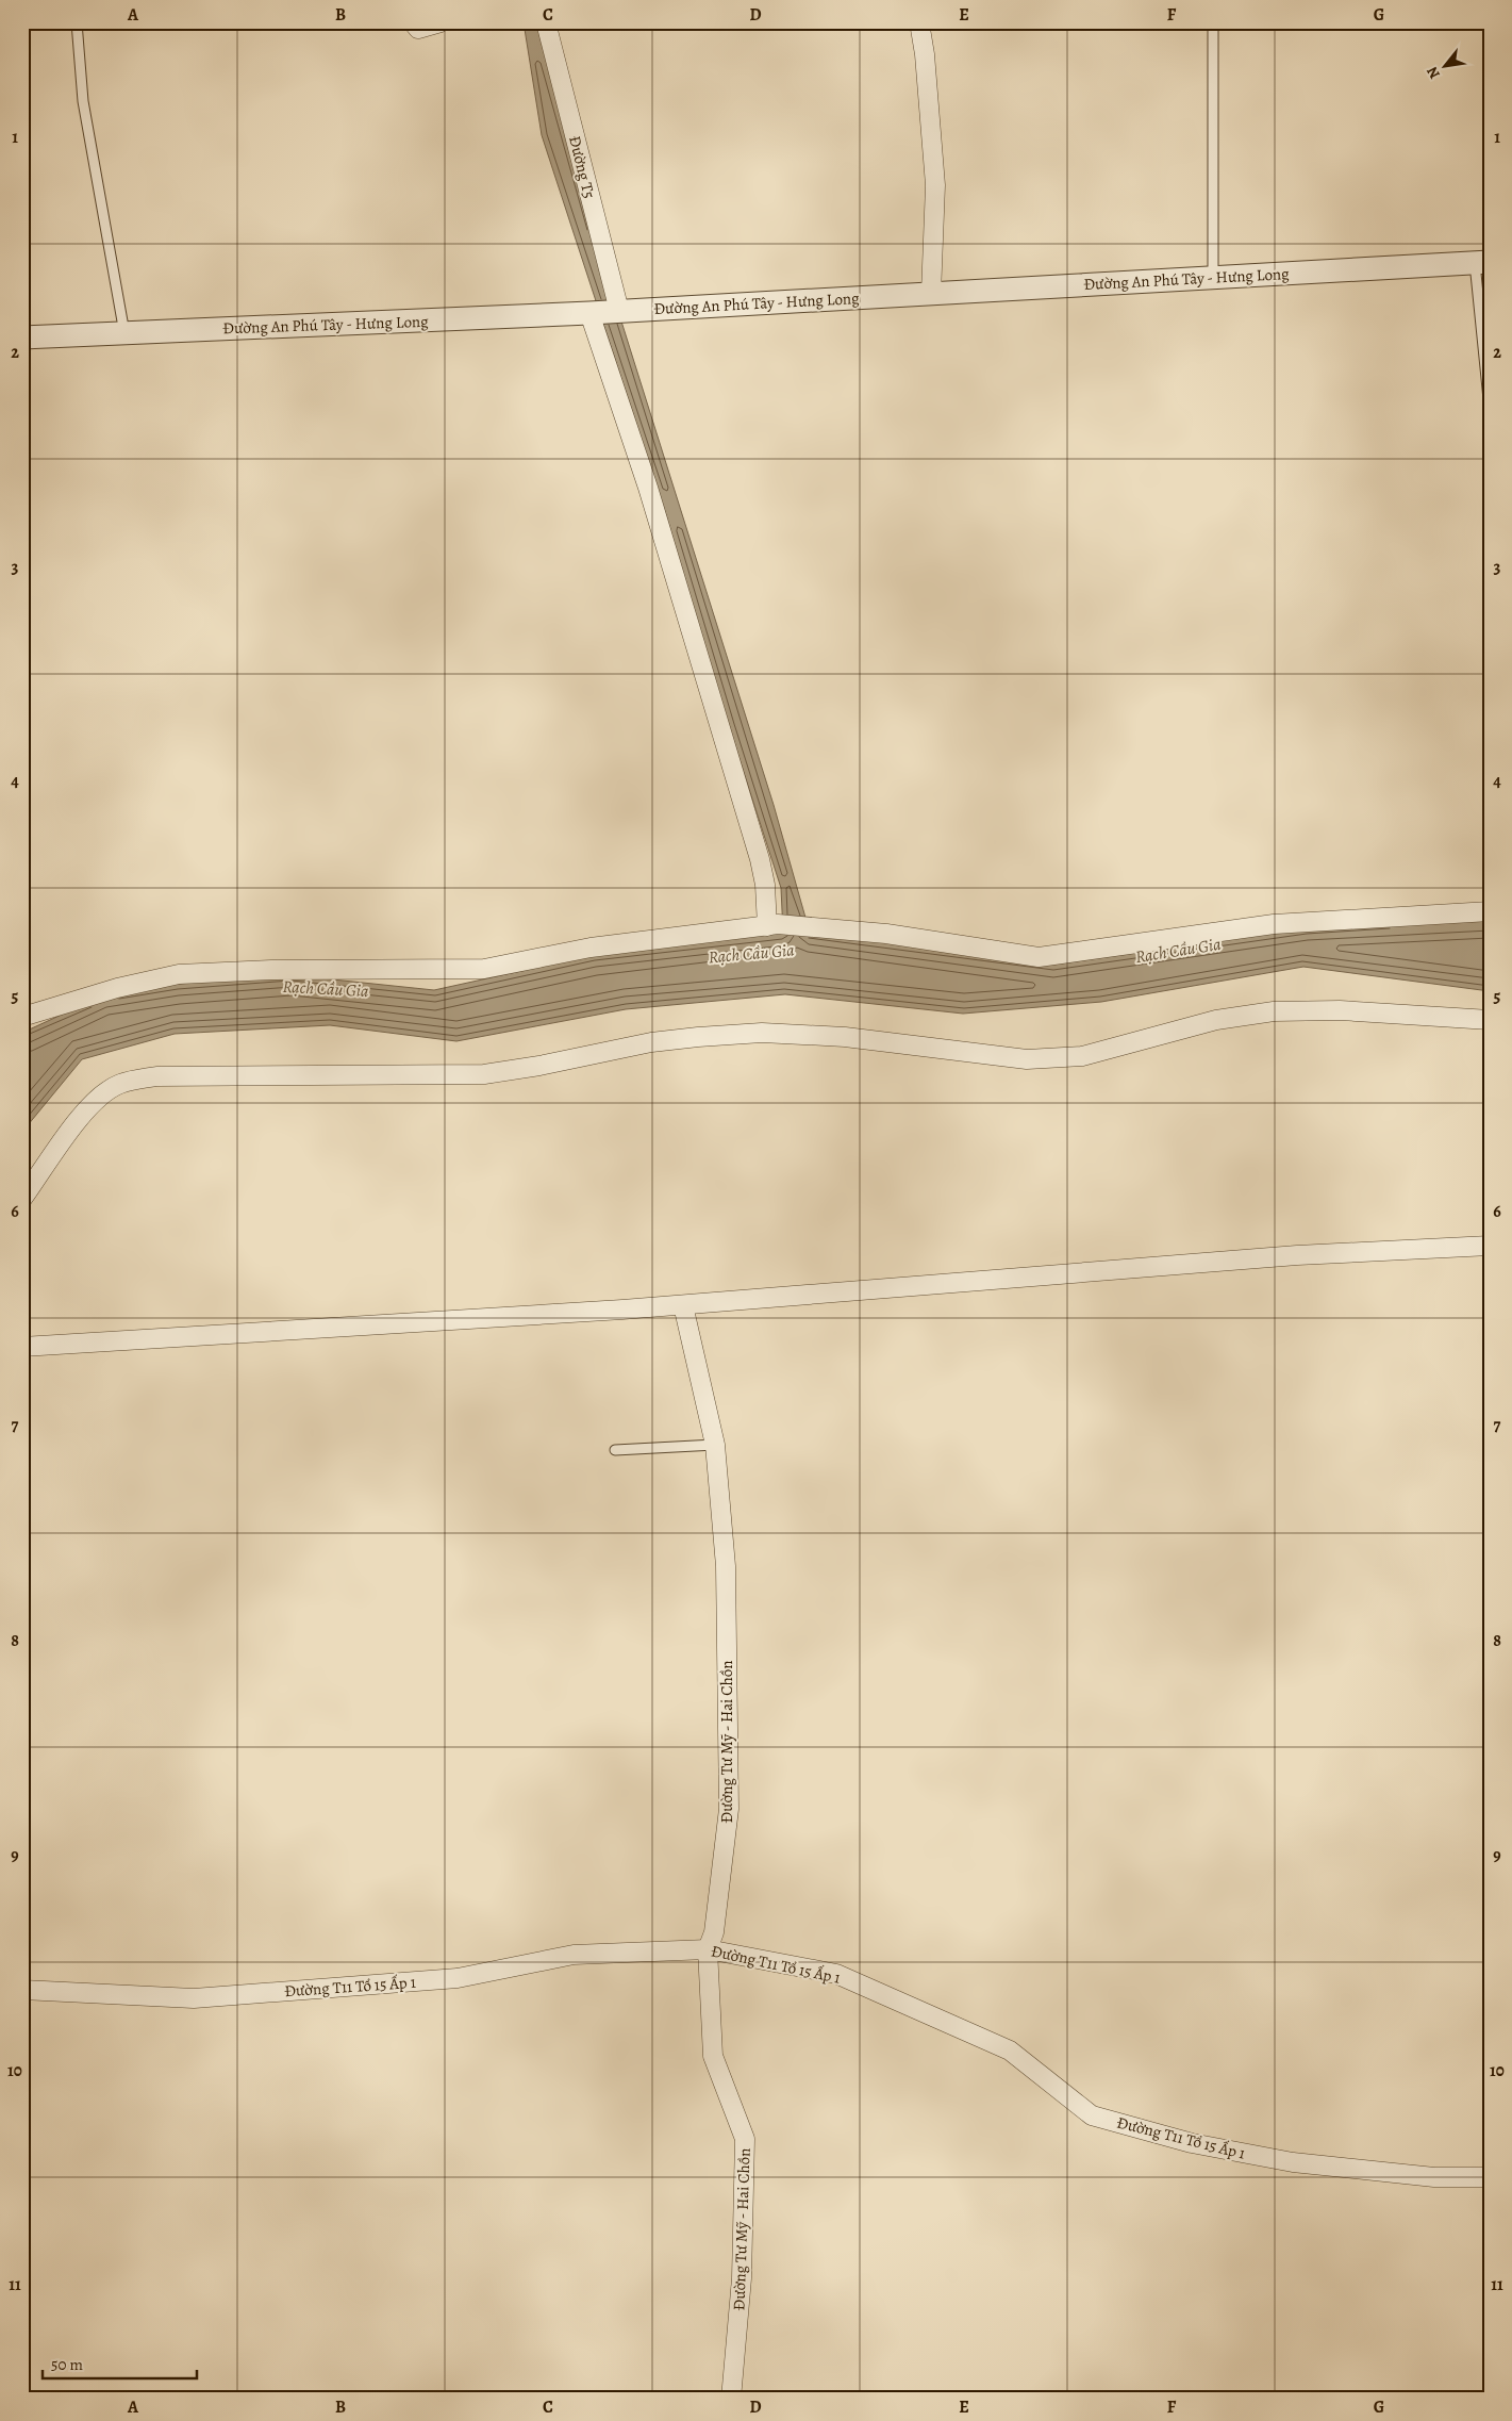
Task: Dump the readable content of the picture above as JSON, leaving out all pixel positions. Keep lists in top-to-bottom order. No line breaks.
{"streets":{"street":["Đường T5","Đường An Phú Tây - Hưng Long","Đường Tư Mỹ - Hai Chồn","Đường T11 Tổ 15 Ấp 1"]},"crossings":[["Đường T5","Đường An Phú Tây - Hưng Long"],["Đường Tư Mỹ - Hai Chồn","Đường T11 Tổ 15 Ấp 1"]],"water":["Rạch Cầu Gia"],"scale_bar":"50 m","north":"bottom left","grid":{"columns":["A","B","C","D","E","F","G"],"rows":["1","2","3","4","5","6","7","8","9","10","11"]}}
